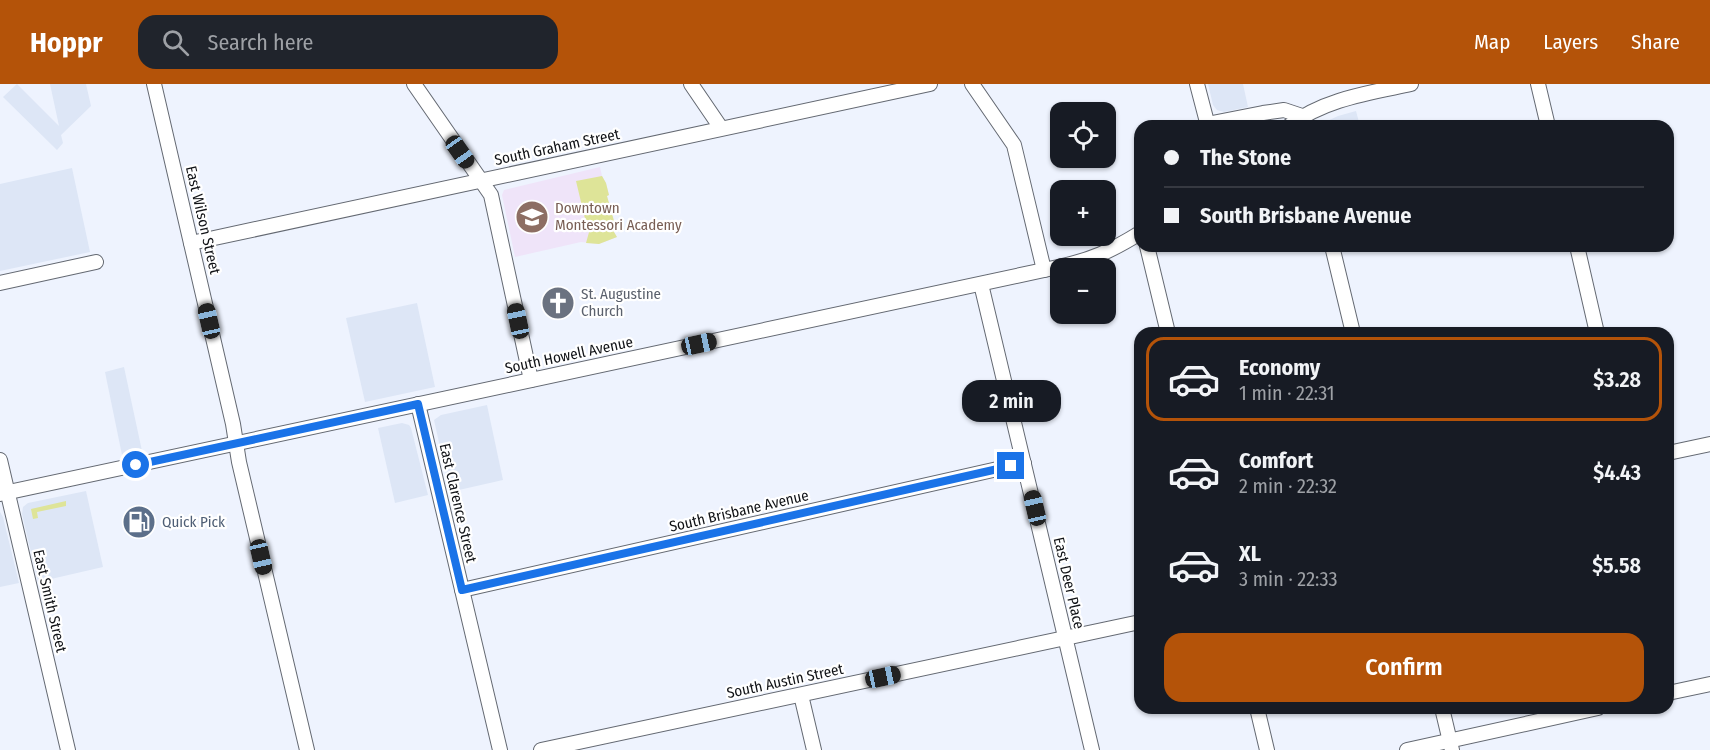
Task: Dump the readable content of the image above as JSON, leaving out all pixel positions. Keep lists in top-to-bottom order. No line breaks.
{"streets":{"street":["South Graham Street","East Wilson Street","South Howell Avenue","East Clarence Street","South Brisbane Avenue","East Deer Place","East Smith Street","South Austin Street"]},"crossings":[["South Graham Street","East Wilson Street"],["East Wilson Street","South Howell Avenue"],["South Howell Avenue","East Clarence Street"],["South Howell Avenue","East Deer Place"],["South Howell Avenue","East Smith Street"],["East Clarence Street","South Brisbane Avenue"],["South Brisbane Avenue","East Deer Place"],["East Deer Place","South Austin Street"]],"places":{"school or university":["Downtown Montessori Academy"],"church":["St. Augustine Church"],"fuel station":["Quick Pick"]},"page":{"header":"Hoppr","search":"Search here","nav":["Map","Layers","Share"],"map_buttons":["+","−"],"banner":["The Stone","South Brisbane Avenue"],"list":[{"name":"Economy","note":"1 min · 22:31","value":"$3.28"},{"name":"Comfort","note":"2 min · 22:32","value":"$4.43"},{"name":"XL","note":"3 min · 22:33","value":"$5.58"}],"bubble":"2 min","buttons":"Confirm"}}
